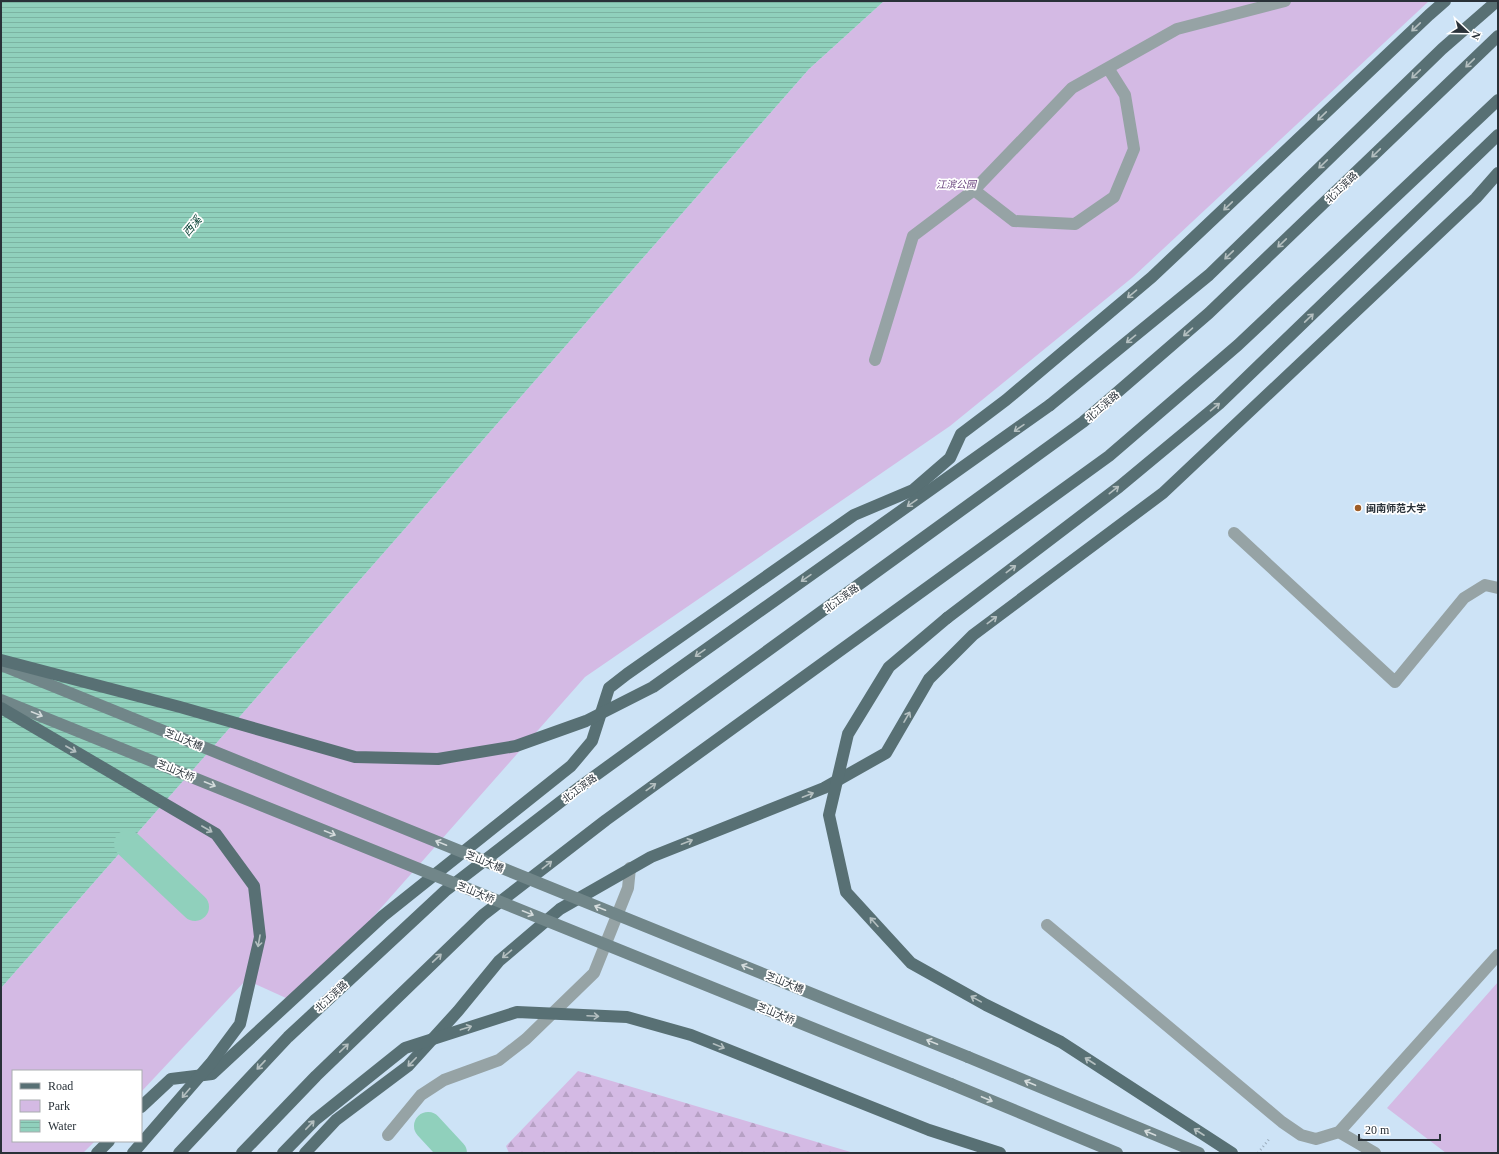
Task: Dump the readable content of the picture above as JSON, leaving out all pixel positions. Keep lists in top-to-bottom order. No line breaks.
{"streets":{"main road":["北江滨路"],"street":["芝山大橋","芝山大桥"]},"one_way":["芝山大橋","芝山大桥"],"water":["西溪"],"parks":["江滨公园"],"places":["闽南师范大学"],"legend":["Road","Park","Water"],"scale_bar":"20 m","north":"right"}
